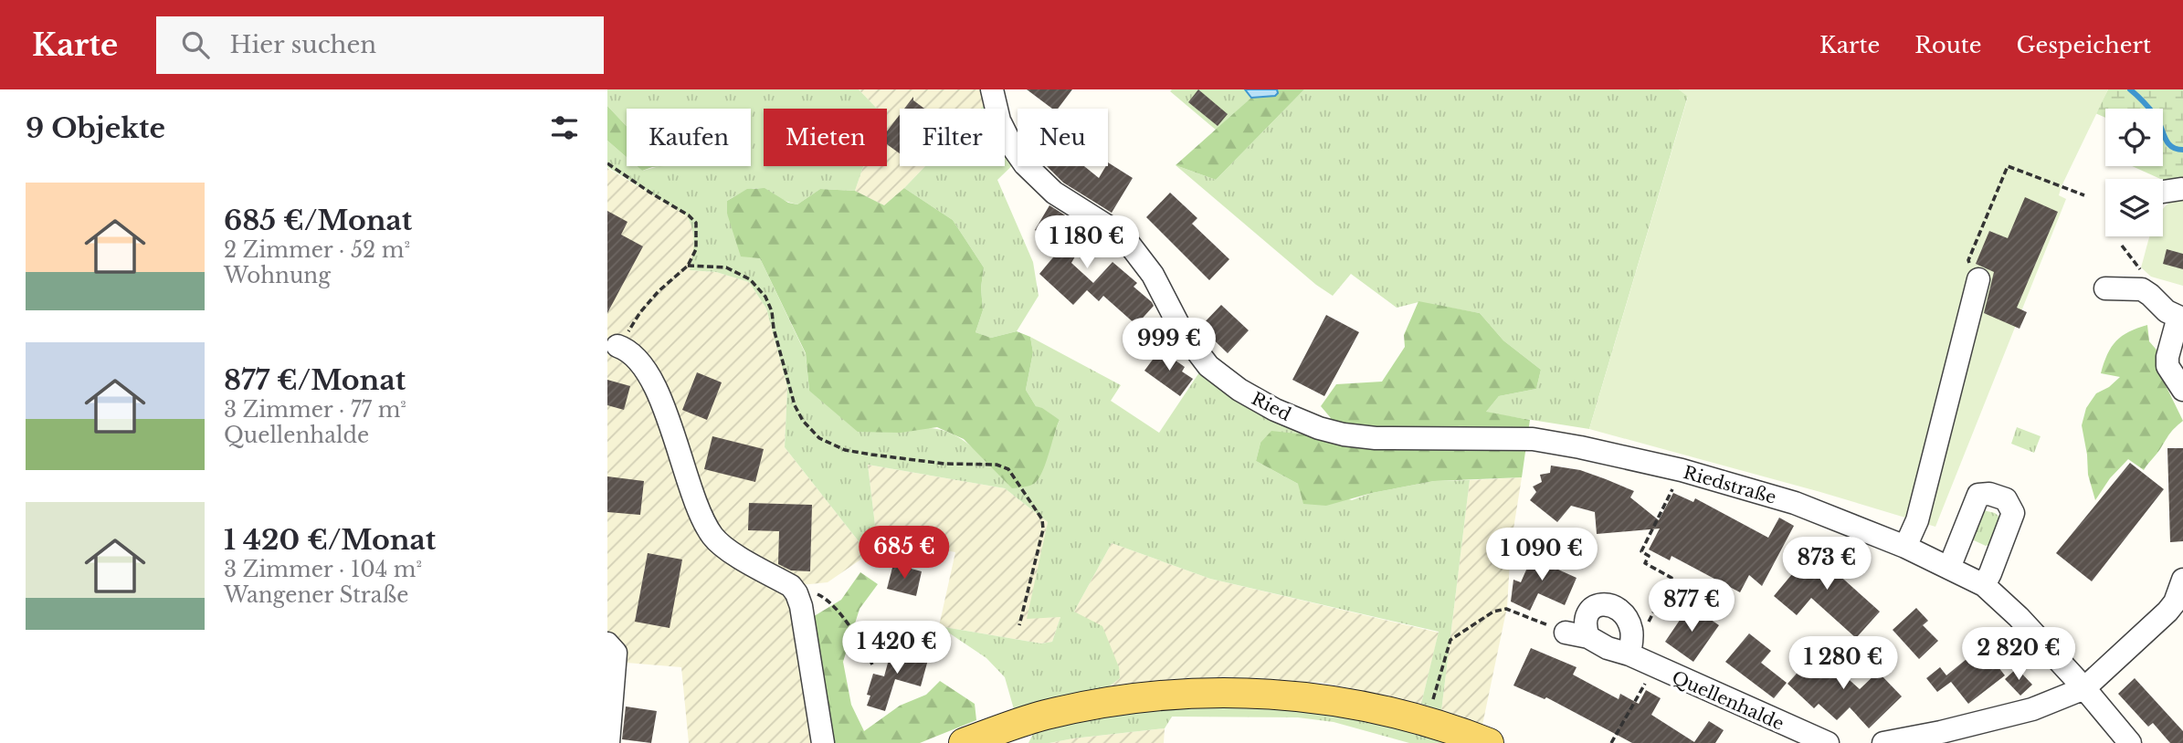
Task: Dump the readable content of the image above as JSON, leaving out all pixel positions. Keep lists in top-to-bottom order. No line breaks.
{"streets":{"street":["Ried","Riedstraße","Quellenhalde"]},"crossings":[["Ried","Riedstraße"]],"page":{"header":"Karte","search":"Hier suchen","nav":["Karte","Route","Gespeichert"],"heading":"9 Objekte","chip":["Kaufen","Mieten","Filter","Neu"],"list":[{"name":"685 €/Monat","note":"2 Zimmer · 52 m² · Wohnung"},{"name":"877 €/Monat","note":"3 Zimmer · 77 m² · Quellenhalde"},{"name":"1 420 €/Monat","note":"3 Zimmer · 104 m² · Wangener Straße"}],"price":["1 180 €","999 €","685 €","1 090 €","873 €","877 €","1 420 €","2 820 €","1 280 €"]}}
